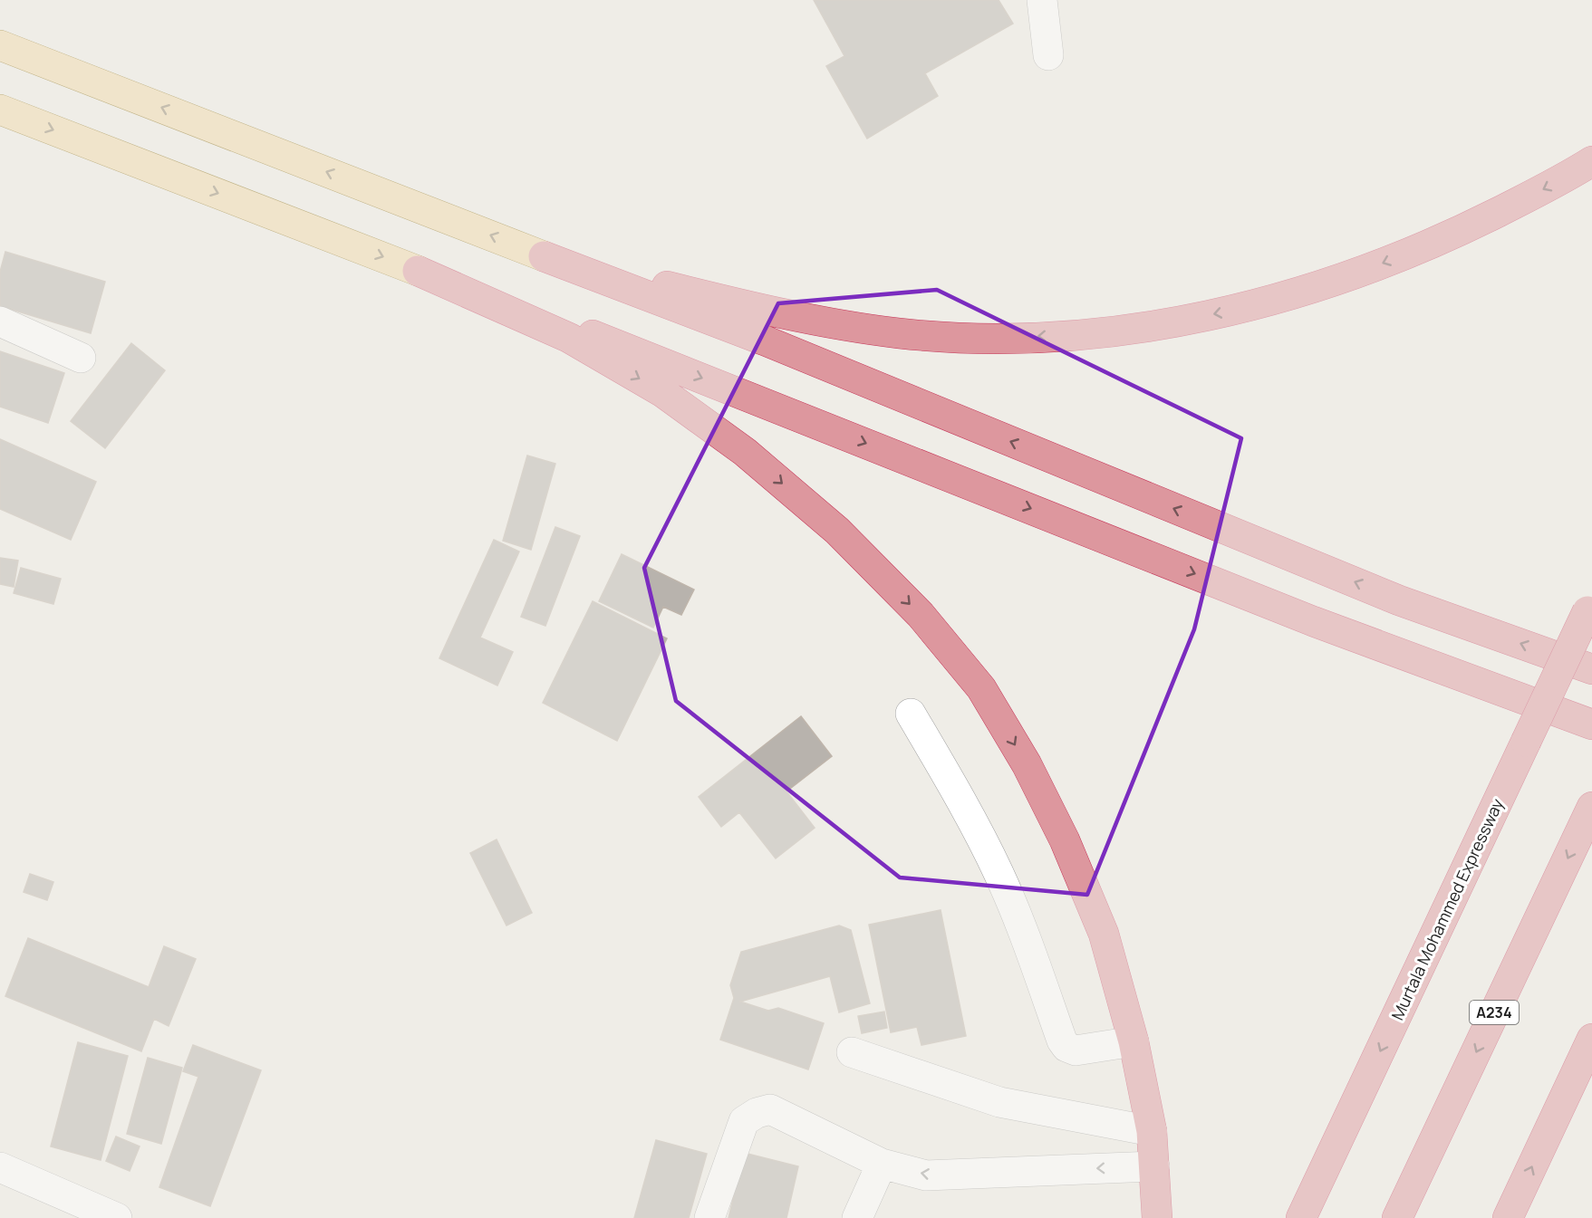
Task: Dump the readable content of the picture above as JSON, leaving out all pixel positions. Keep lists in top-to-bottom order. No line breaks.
{"streets":{"highway":["Murtala Mohammed Expressway","A234"]}}
